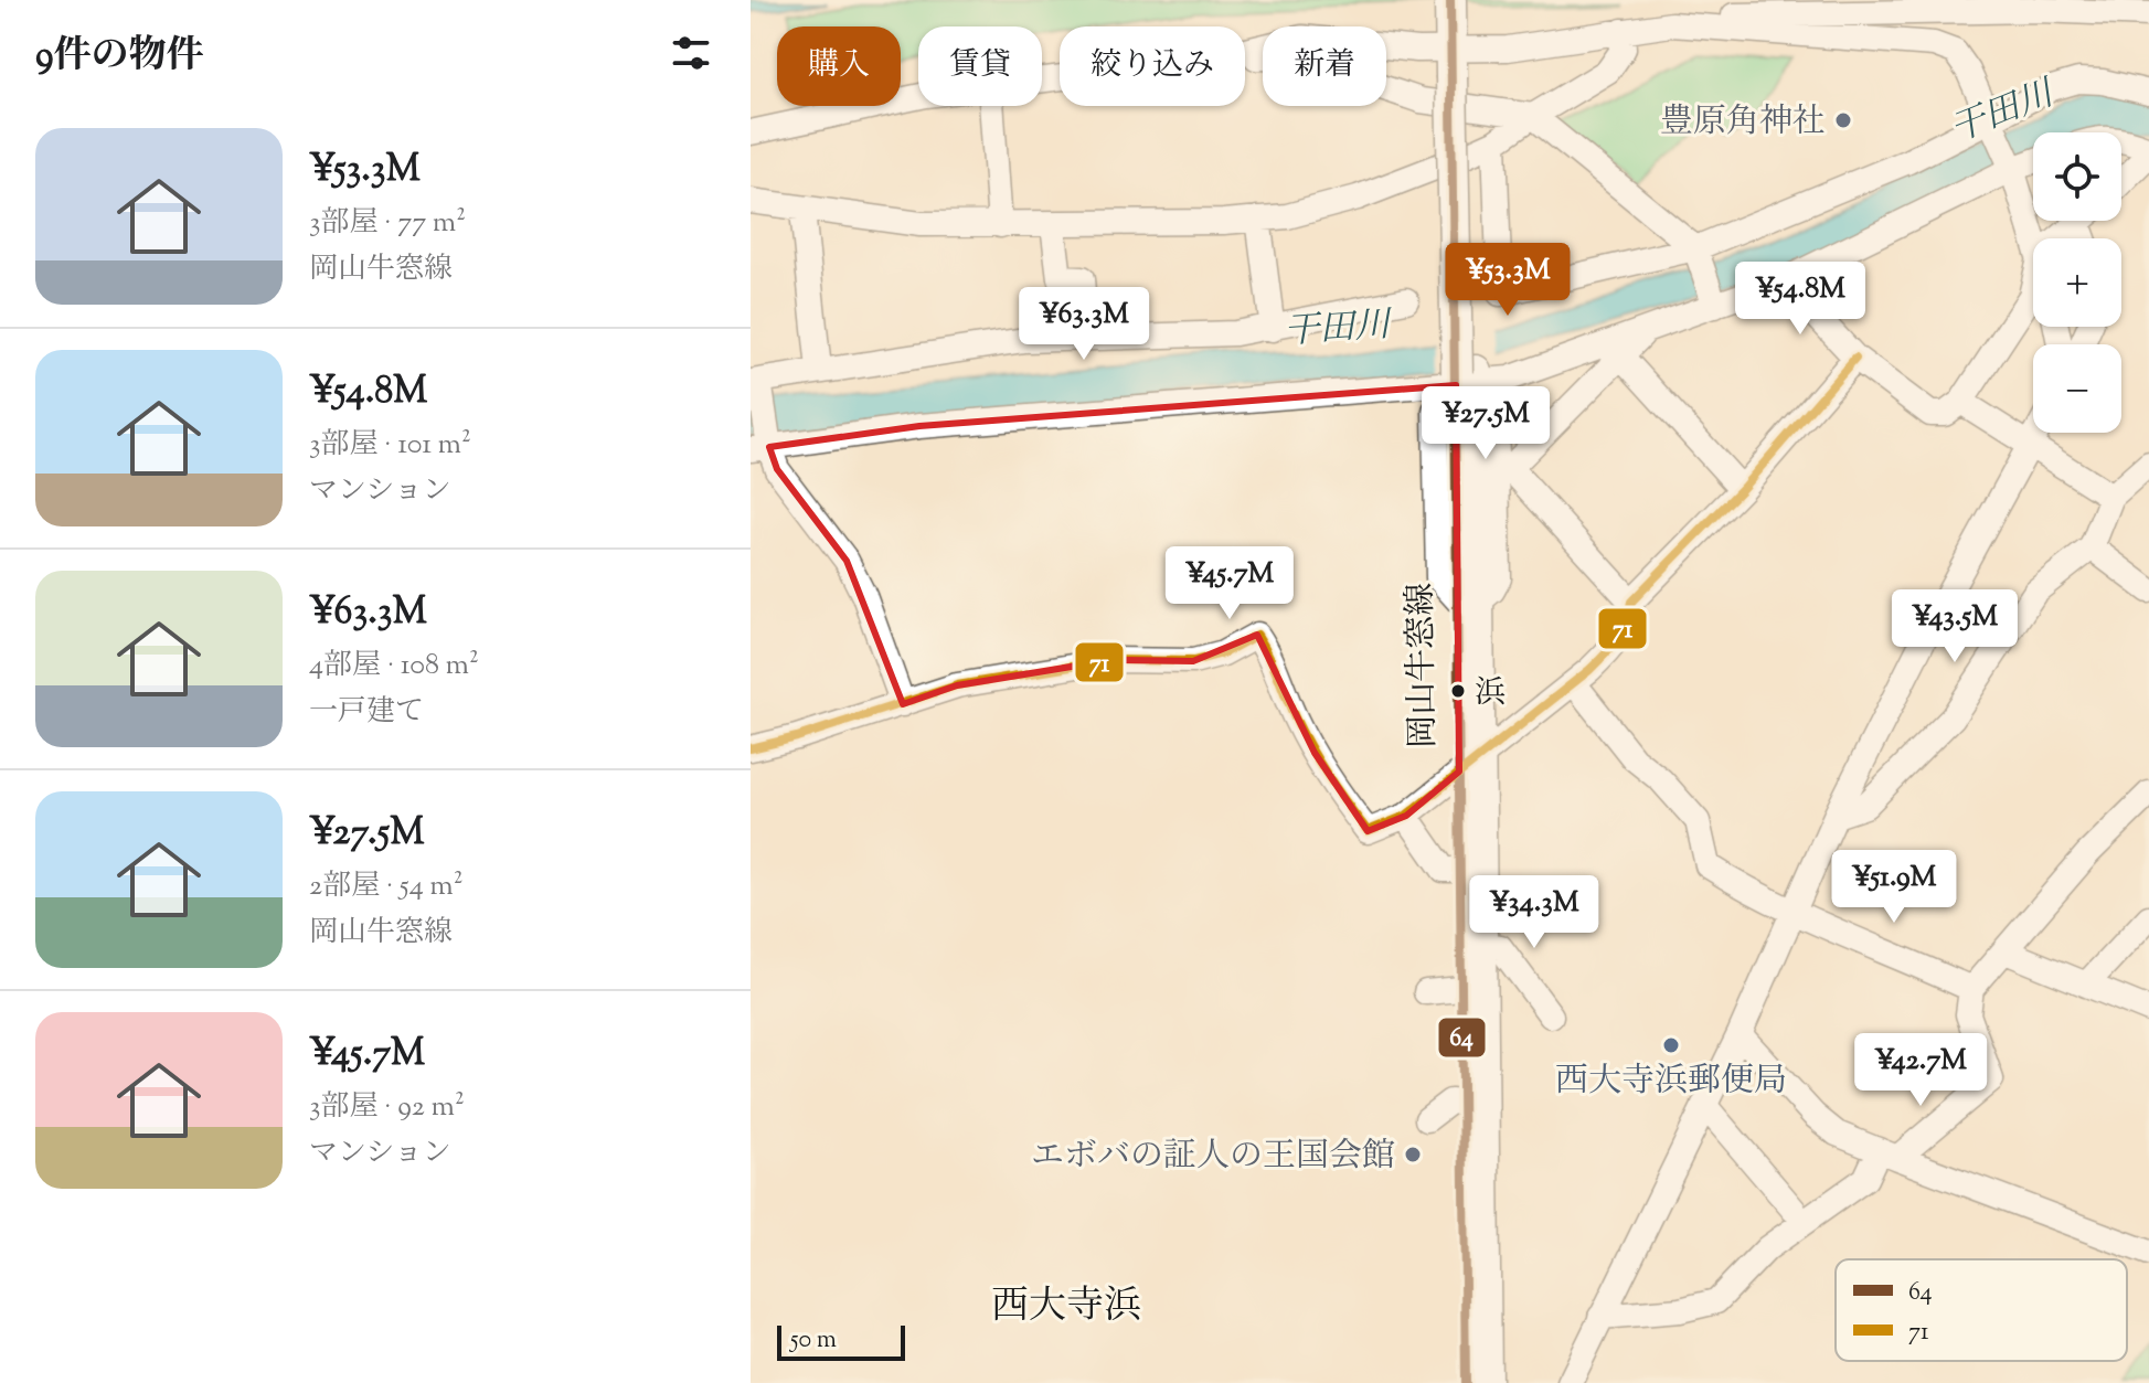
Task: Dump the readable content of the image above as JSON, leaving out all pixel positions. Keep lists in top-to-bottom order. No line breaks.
{"streets":{"main road":["岡山牛窓線"]},"districts":["西大寺浜"],"water":["干田川"],"places":["豊原角神社","浜","西大寺浜郵便局","エボバの証人の王国会館"],"lines":["transit line 64","transit line 71"],"legend":["64","71"],"scale_bar":"50 m","page":{"heading":"9件の物件","chip":["購入","賃貸","絞り込み","新着"],"list":[{"name":"¥53.3M","note":"3部屋 · 77 m² · 岡山牛窓線"},{"name":"¥54.8M","note":"3部屋 · 101 m² · マンション"},{"name":"¥63.3M","note":"4部屋 · 108 m² · 一戸建て"},{"name":"¥27.5M","note":"2部屋 · 54 m² · 岡山牛窓線"},{"name":"¥45.7M","note":"3部屋 · 92 m² · マンション"}],"map_buttons":["+","−"],"price":["¥53.3M","¥54.8M","¥63.3M","¥27.5M","¥45.7M","¥43.5M","¥51.9M","¥34.3M","¥42.7M"],"scale":"50 m"}}
